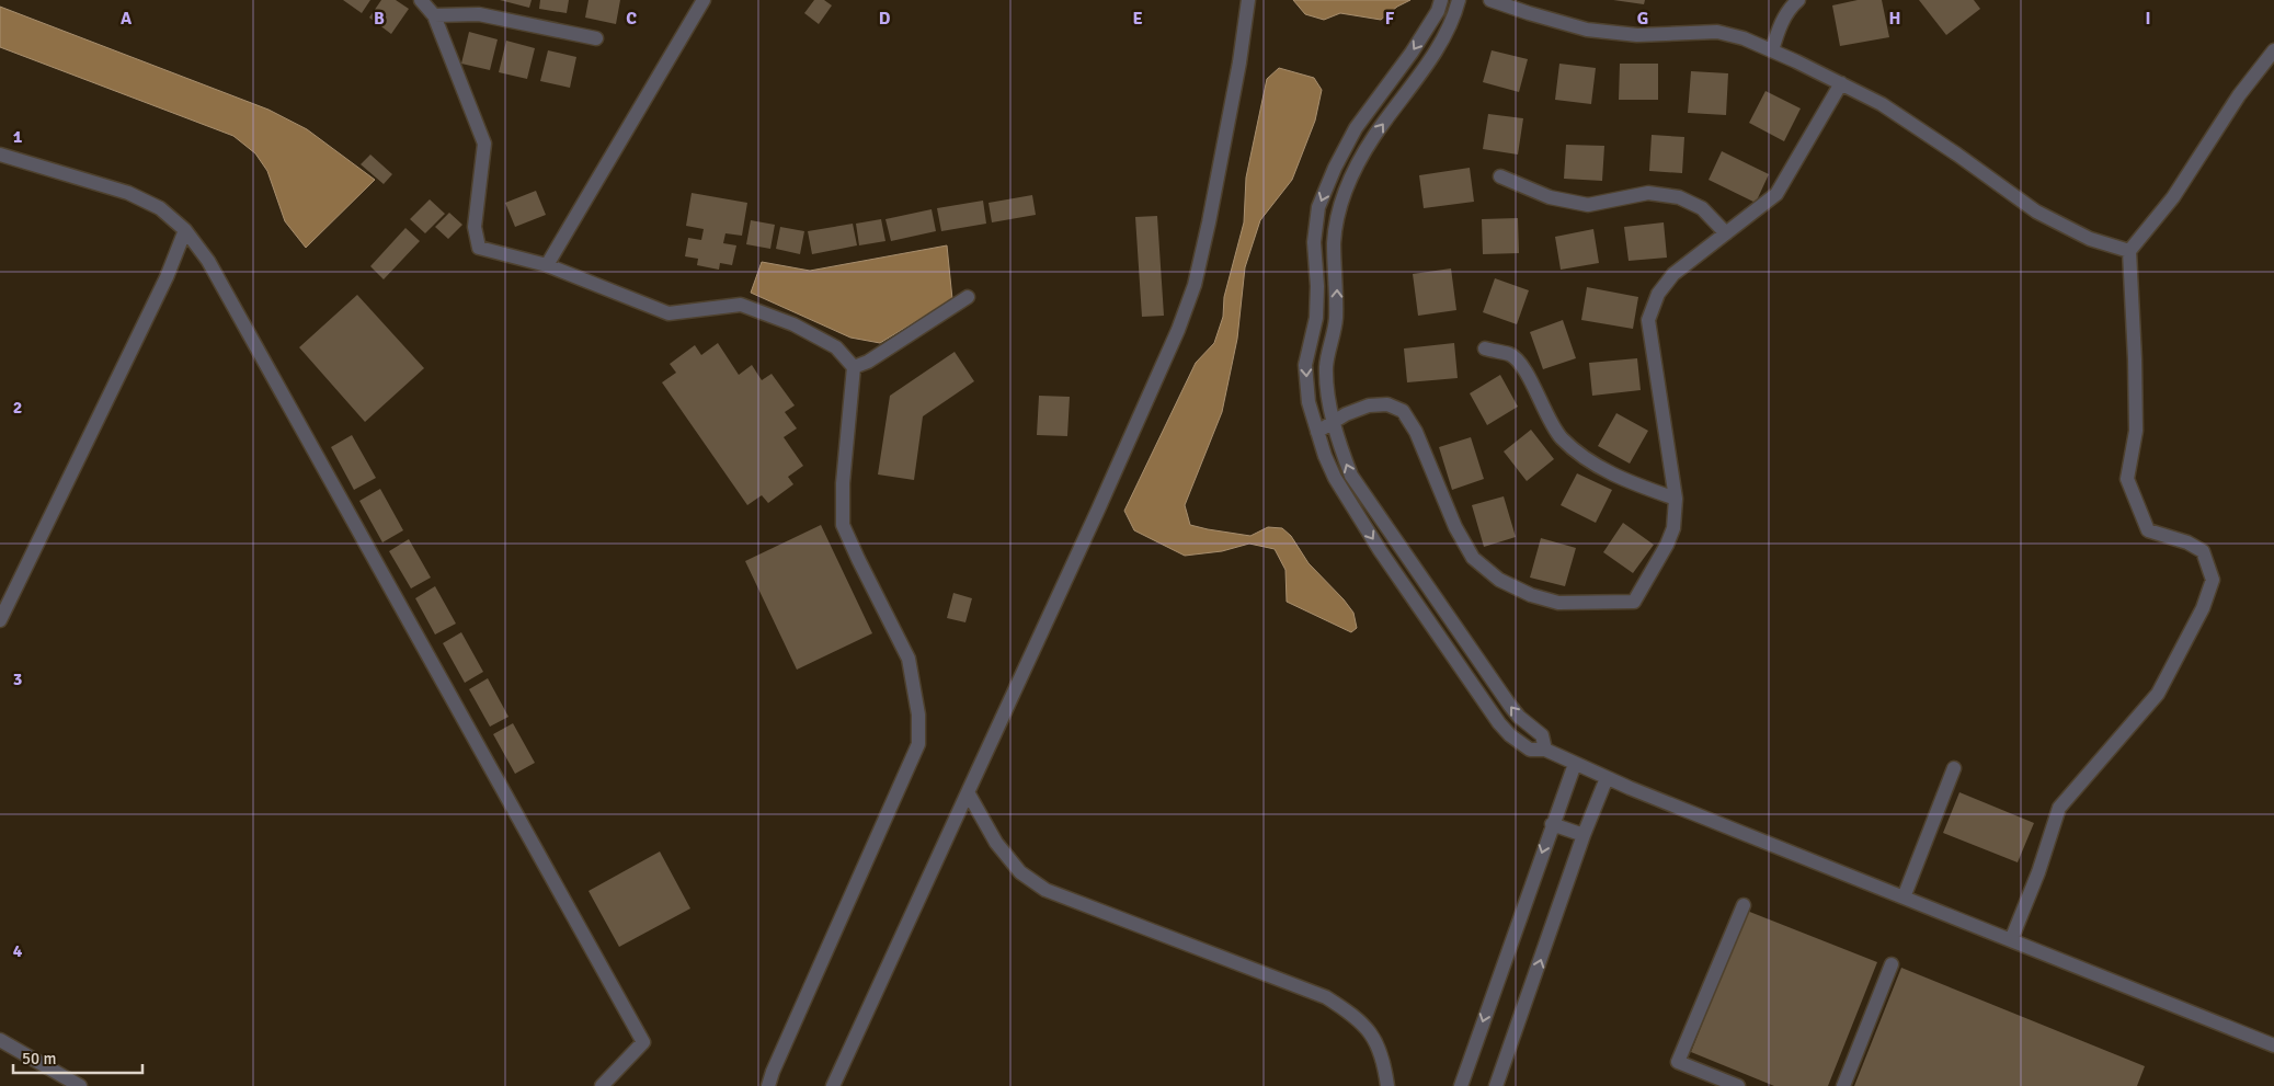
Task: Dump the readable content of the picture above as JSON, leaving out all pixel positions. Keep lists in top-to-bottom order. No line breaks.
{"scale_bar":"50 m","grid":{"columns":["A","B","C","D","E","F","G","H","I"],"rows":["1","2","3","4"]}}
